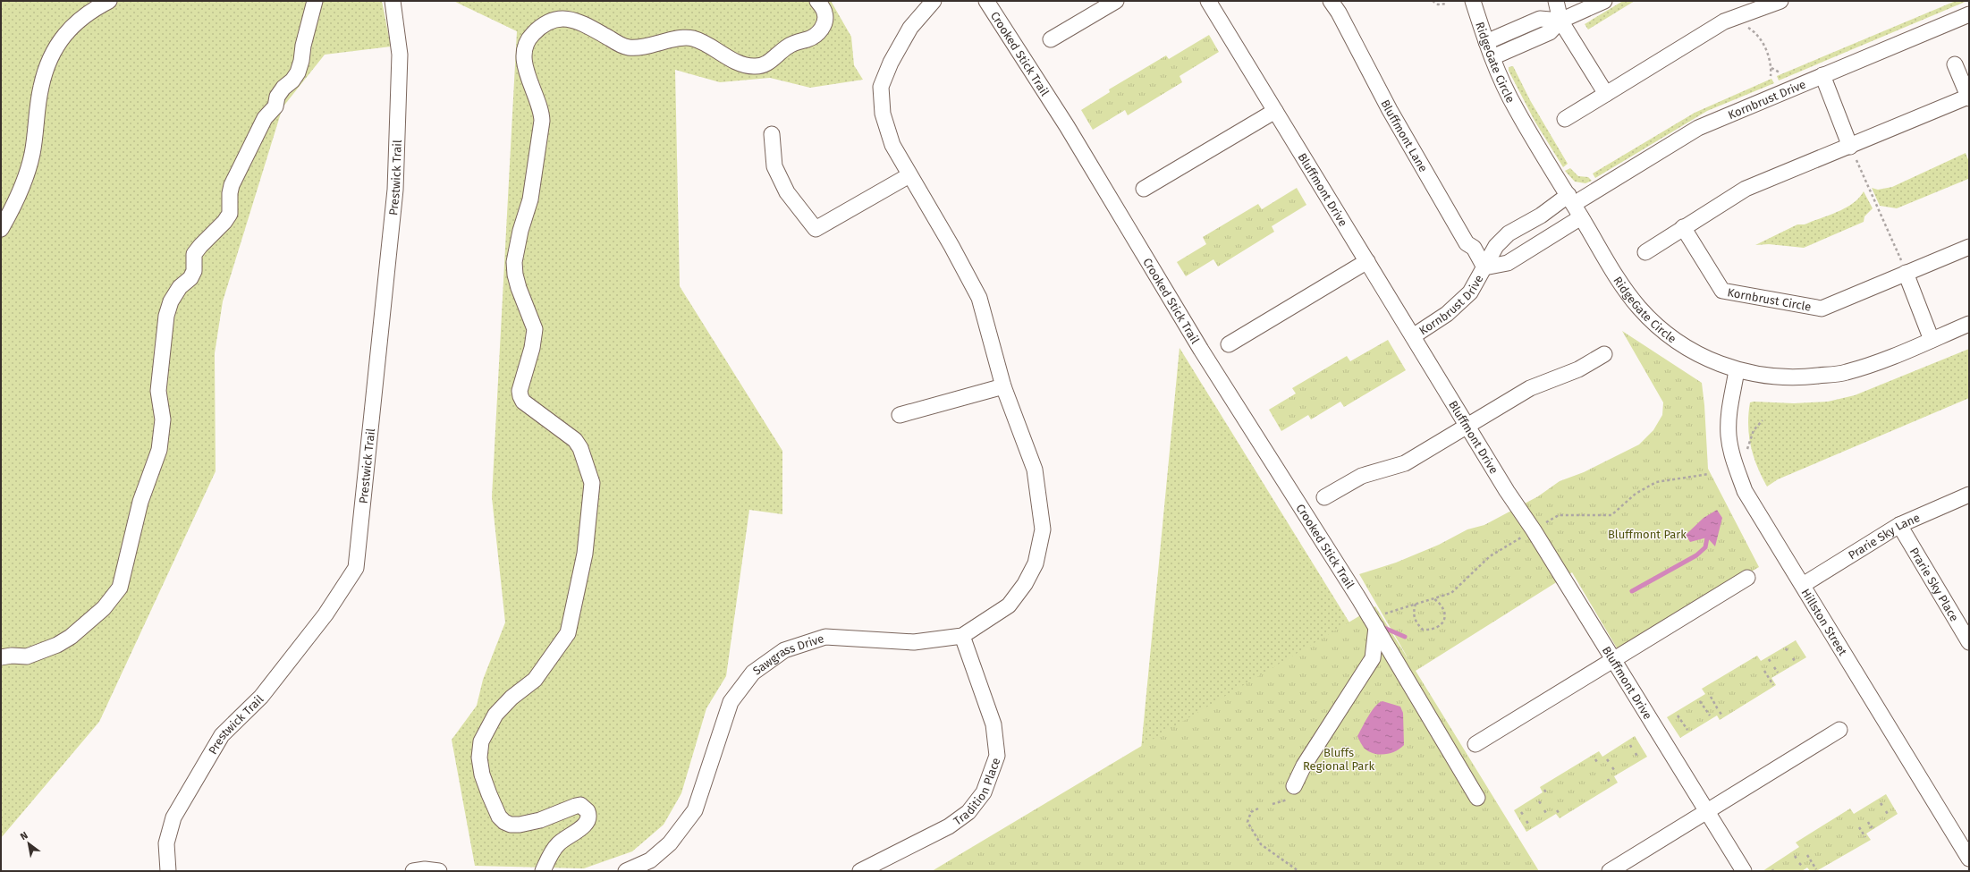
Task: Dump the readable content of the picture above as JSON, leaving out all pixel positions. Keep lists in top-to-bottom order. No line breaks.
{"streets":{"street":["Crooked Stick Trail","RidgeGate Circle","Kornbrust Drive","Bluffmont Lane","Prestwick Trail","Bluffmont Drive","Kornbrust Circle","Prarie Sky Lane","Prarie Sky Place","Hillston Street","Sawgrass Drive","Tradition Place"]},"crossings":[["RidgeGate Circle","Kornbrust Drive"],["RidgeGate Circle","Hillston Street"],["Kornbrust Drive","Bluffmont Lane"],["Kornbrust Drive","Bluffmont Drive"],["Prarie Sky Lane","Prarie Sky Place"],["Prarie Sky Lane","Hillston Street"],["Sawgrass Drive","Tradition Place"]],"parks":["Bluffmont Park","Bluffs Regional Park"],"north":"top left"}
